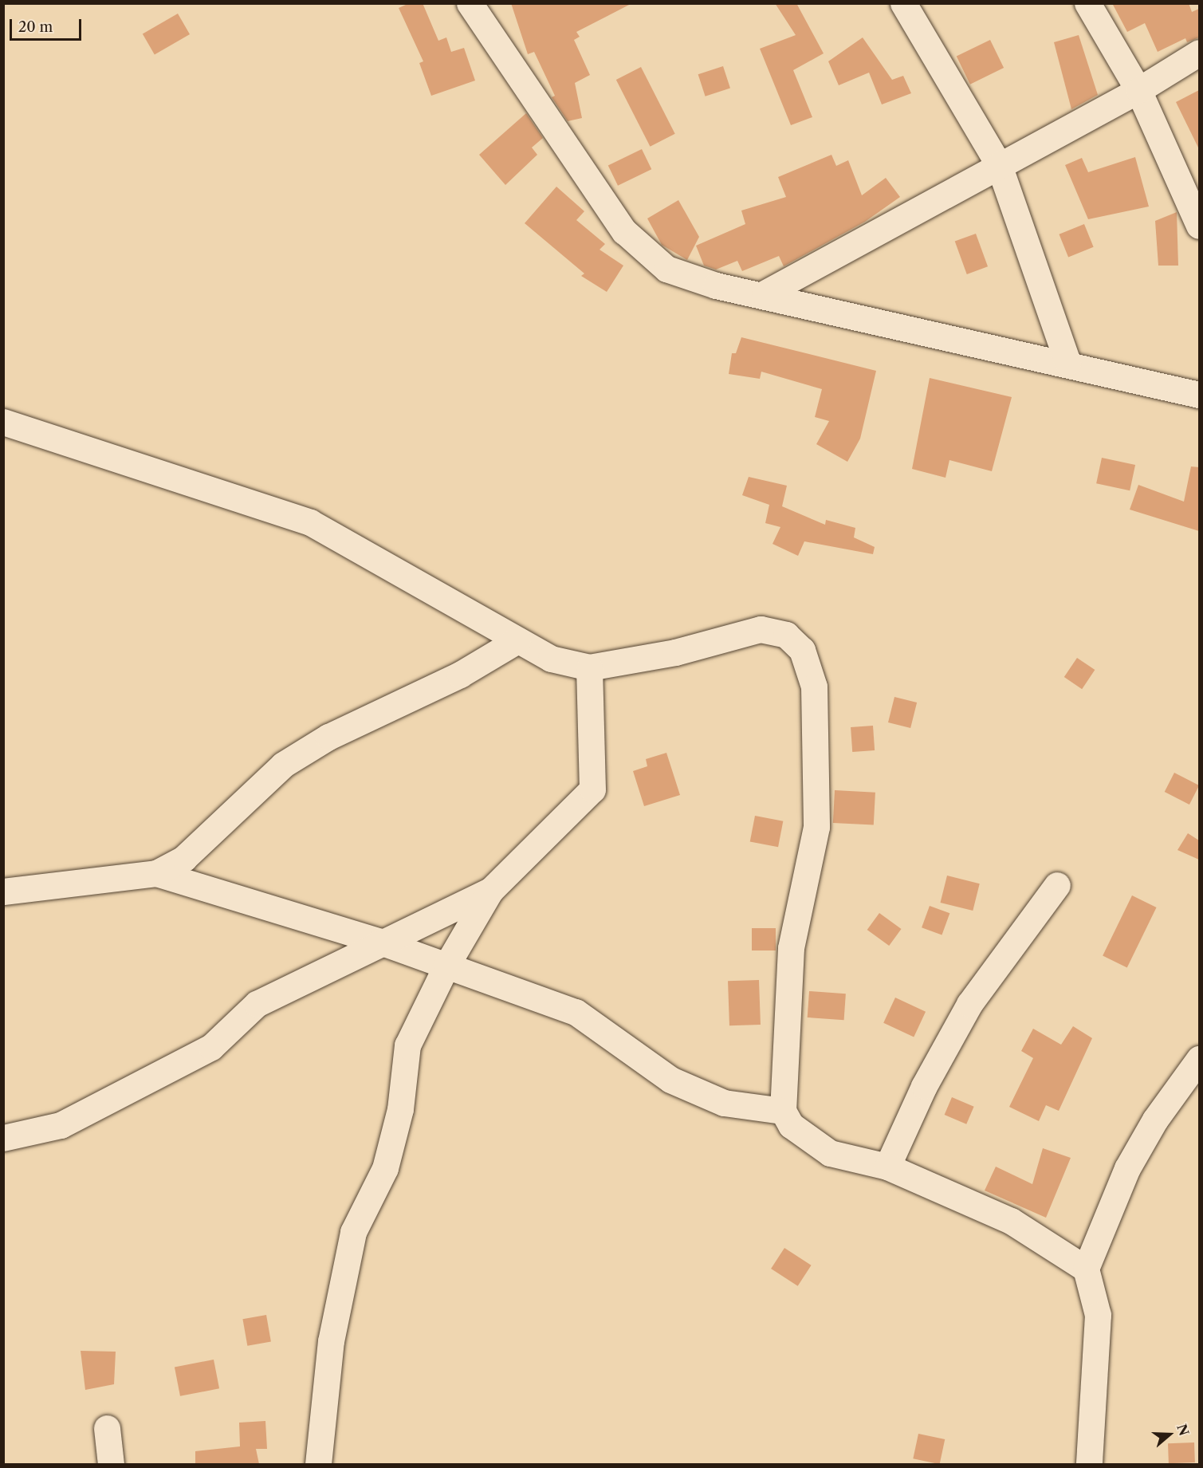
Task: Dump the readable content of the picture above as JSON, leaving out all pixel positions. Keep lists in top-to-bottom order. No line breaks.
{"scale_bar":"20 m","north":"right"}
